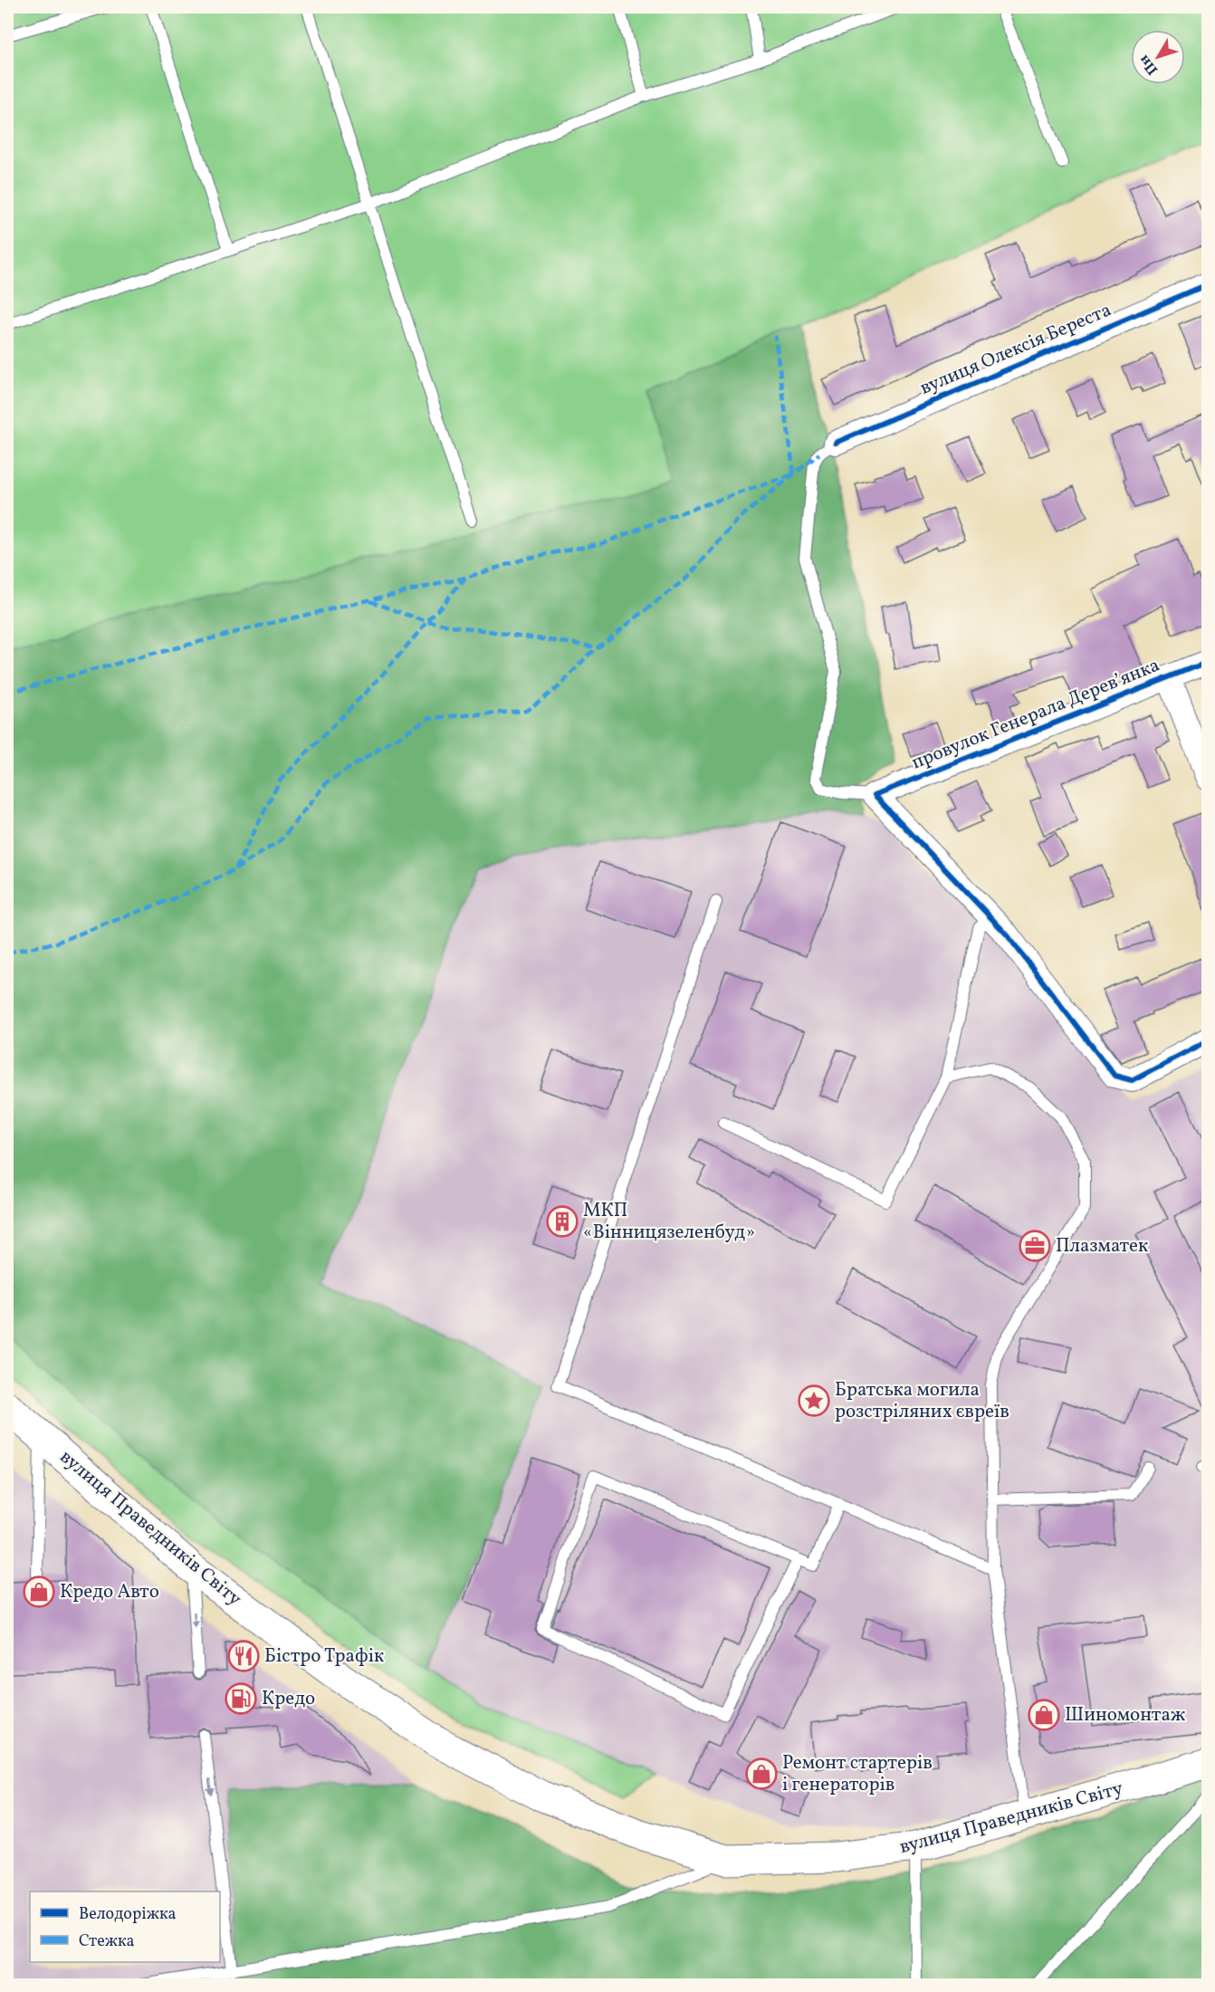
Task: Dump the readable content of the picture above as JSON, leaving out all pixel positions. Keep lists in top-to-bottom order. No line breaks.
{"streets":{"main road":["вулиця Праведників Світу"],"street":["вулиця Олексія Береста","провулок Генерала Деревʼянка"]},"places":{"building":["МКП «Вінницязеленбуд»"],"office":["Плазматек"],"place":["Братська могила розстріляних євреїв"],"shop":["Кредо Авто","Шиномонтаж","Ремонт стартерів і генераторів"],"restaurant":["Бістро Трафік"],"fuel station":["Кредо"]},"legend":["Велодоріжка","Стежка"],"north":"bottom left"}
